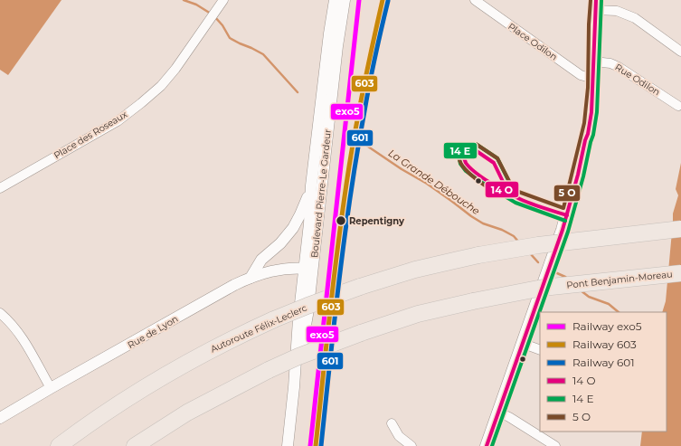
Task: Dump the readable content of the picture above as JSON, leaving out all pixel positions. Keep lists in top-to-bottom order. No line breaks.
{"streets":{"highway":["Pont Benjamin-Moreau","Autoroute Félix-Leclerc"],"street":["Place Odilon","Rue Odilon","Place des Roseaux","Boulevard Pierre-Le Gardeur","Rue de Lyon"]},"crossings":[["Boulevard Pierre-Le Gardeur","Rue de Lyon"]],"water":["La Grande Débouche"],"places":["Repentigny"],"lines":["rail line exo5","rail line 603","rail line 601"],"legend":["Railway exo5","Railway 603","Railway 601","14 O","14 E","5 O"]}
